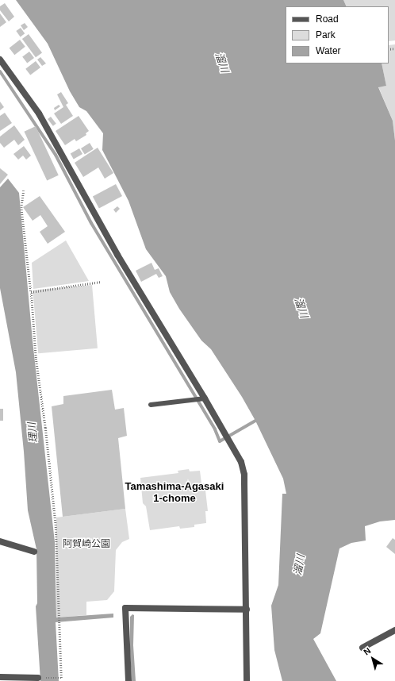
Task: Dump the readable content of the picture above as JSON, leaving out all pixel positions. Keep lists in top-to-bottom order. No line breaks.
{"districts":["Tamashima-Agasaki 1-chome"],"water":["溜川","理川"],"parks":["阿賀崎公園"],"legend":["Road","Park","Water"],"north":"top left"}
